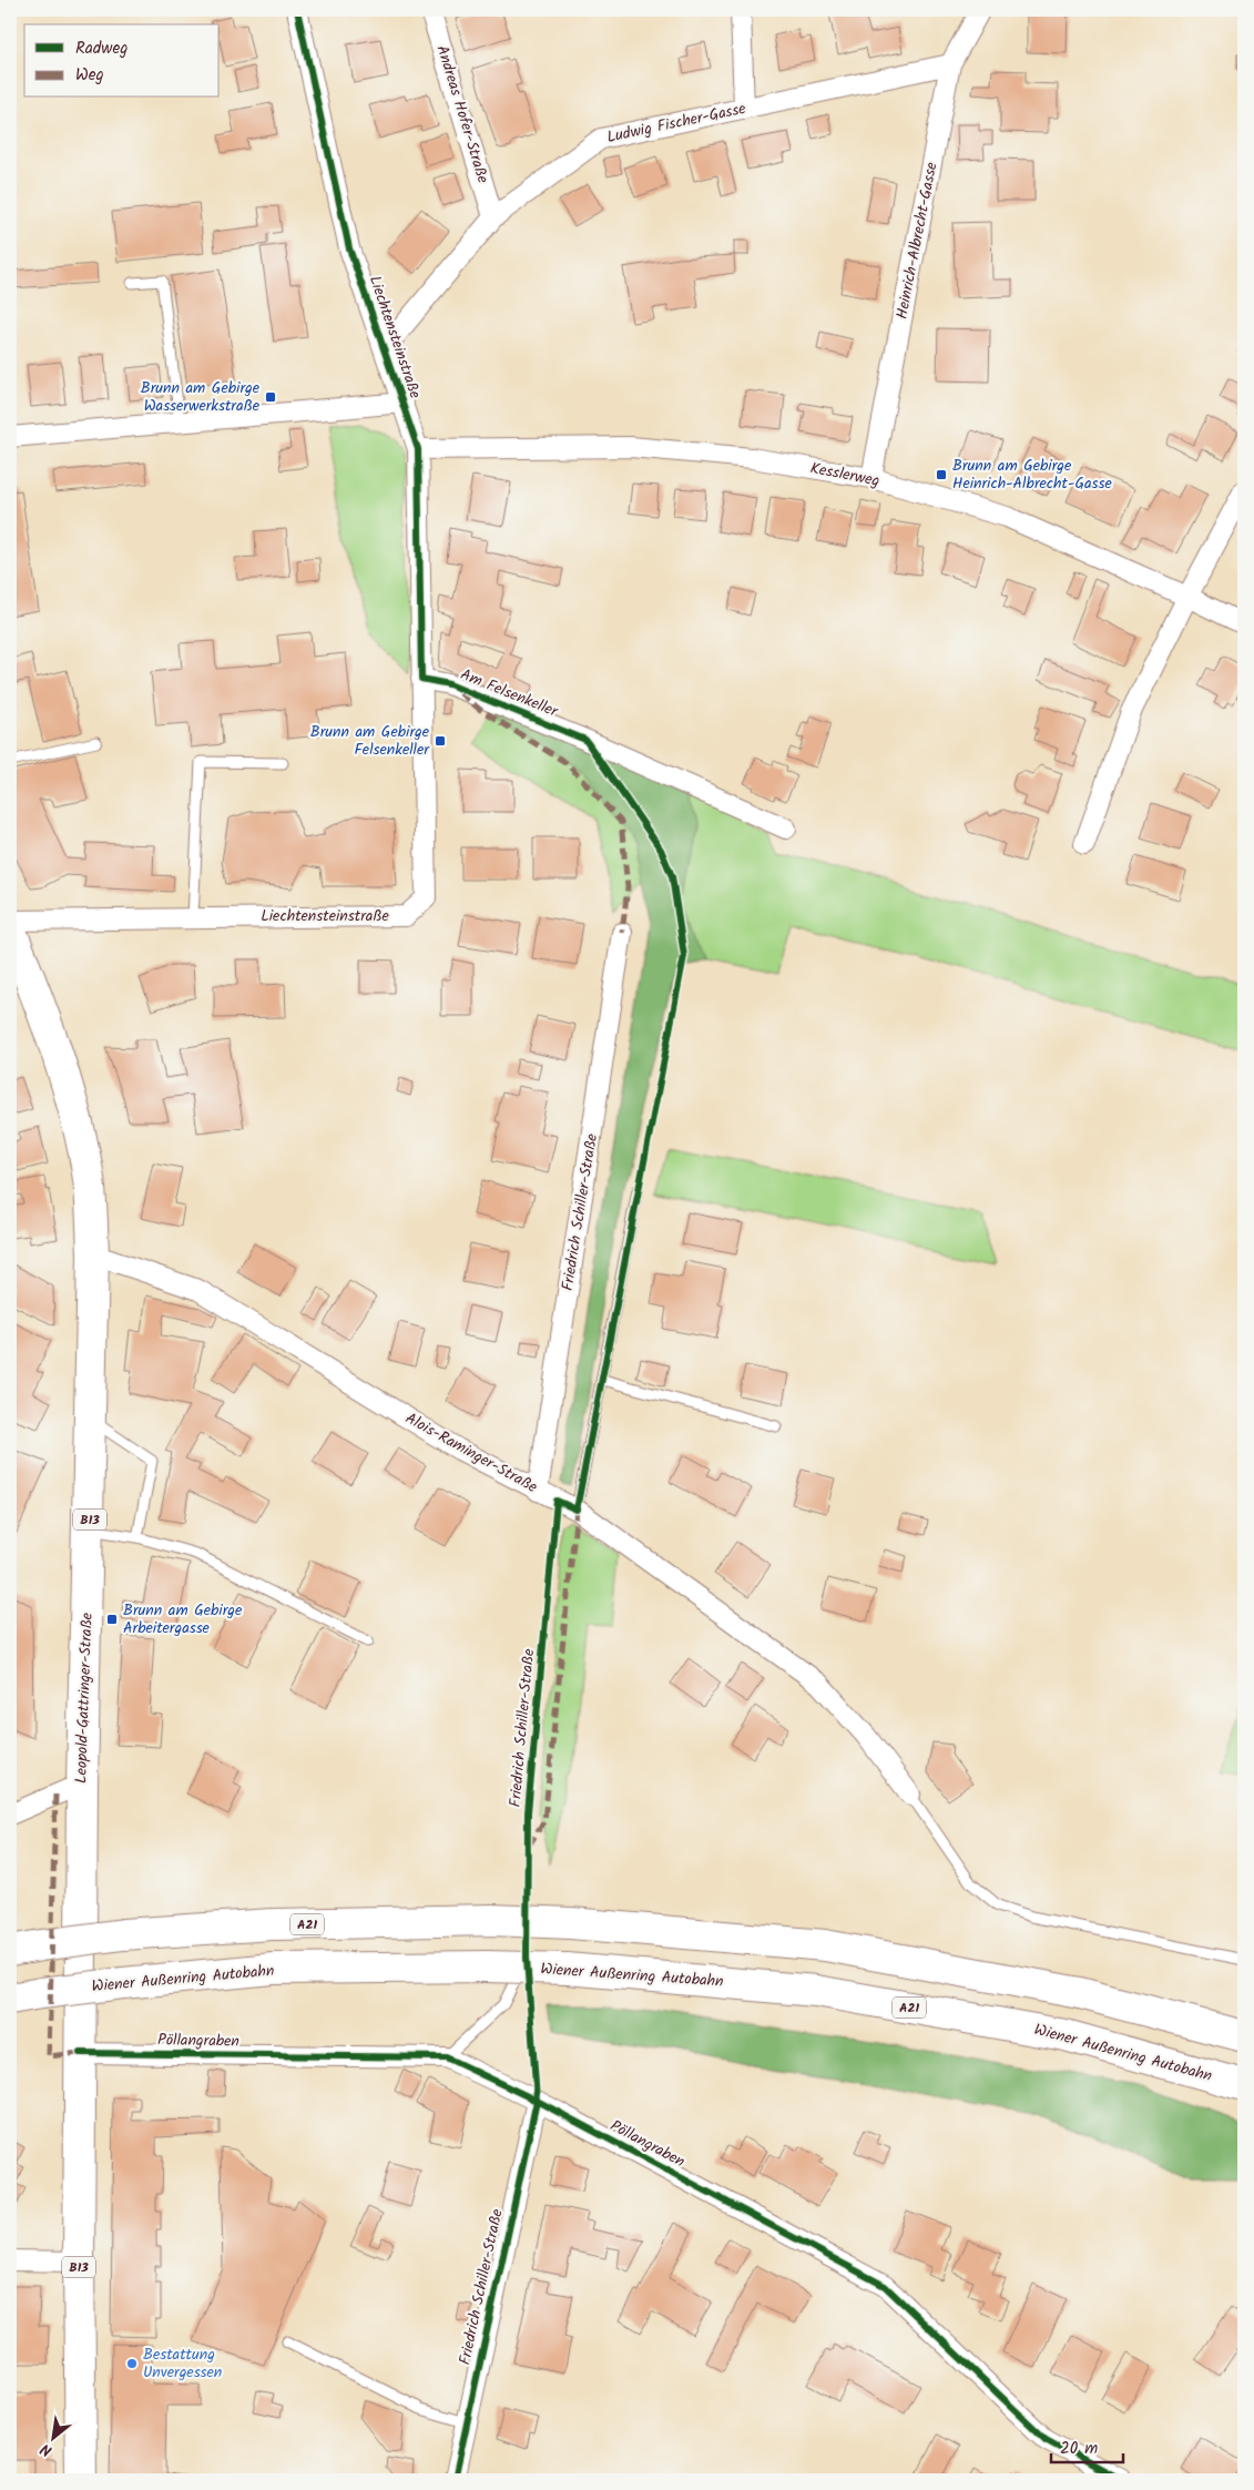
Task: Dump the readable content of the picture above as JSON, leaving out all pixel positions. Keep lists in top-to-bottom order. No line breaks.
{"streets":{"main road":["B13","Leopold-Gattringer-Straße","A21","Wiener Außenring Autobahn"],"street":["Andreas Hofer-Straße","Ludwig Fischer-Gasse","Heinrich-Albrecht-Gasse","Liechtensteinstraße","Kesslerweg","Am Felsenkeller","Friedrich Schiller-Straße","Alois-Raminger-Straße","Pöllangraben"]},"crossings":[["Andreas Hofer-Straße","Ludwig Fischer-Gasse"],["Ludwig Fischer-Gasse","Heinrich-Albrecht-Gasse"],["Ludwig Fischer-Gasse","Liechtensteinstraße"],["Heinrich-Albrecht-Gasse","Kesslerweg"],["Liechtensteinstraße","Kesslerweg"],["Liechtensteinstraße","Am Felsenkeller"],["Friedrich Schiller-Straße","Alois-Raminger-Straße"],["Friedrich Schiller-Straße","Pöllangraben"],["Alois-Raminger-Straße","Leopold-Gattringer-Straße"],["Leopold-Gattringer-Straße","Pöllangraben"]],"places":{"transit":["Brunn am Gebirge Wasserwerkstraße","Brunn am Gebirge Heinrich-Albrecht-Gasse","Brunn am Gebirge Felsenkeller","Brunn am Gebirge Arbeitergasse"],"other":["Bestattung Unvergessen"]},"legend":["Radweg","Weg"],"scale_bar":"20 m","north":"bottom left"}
